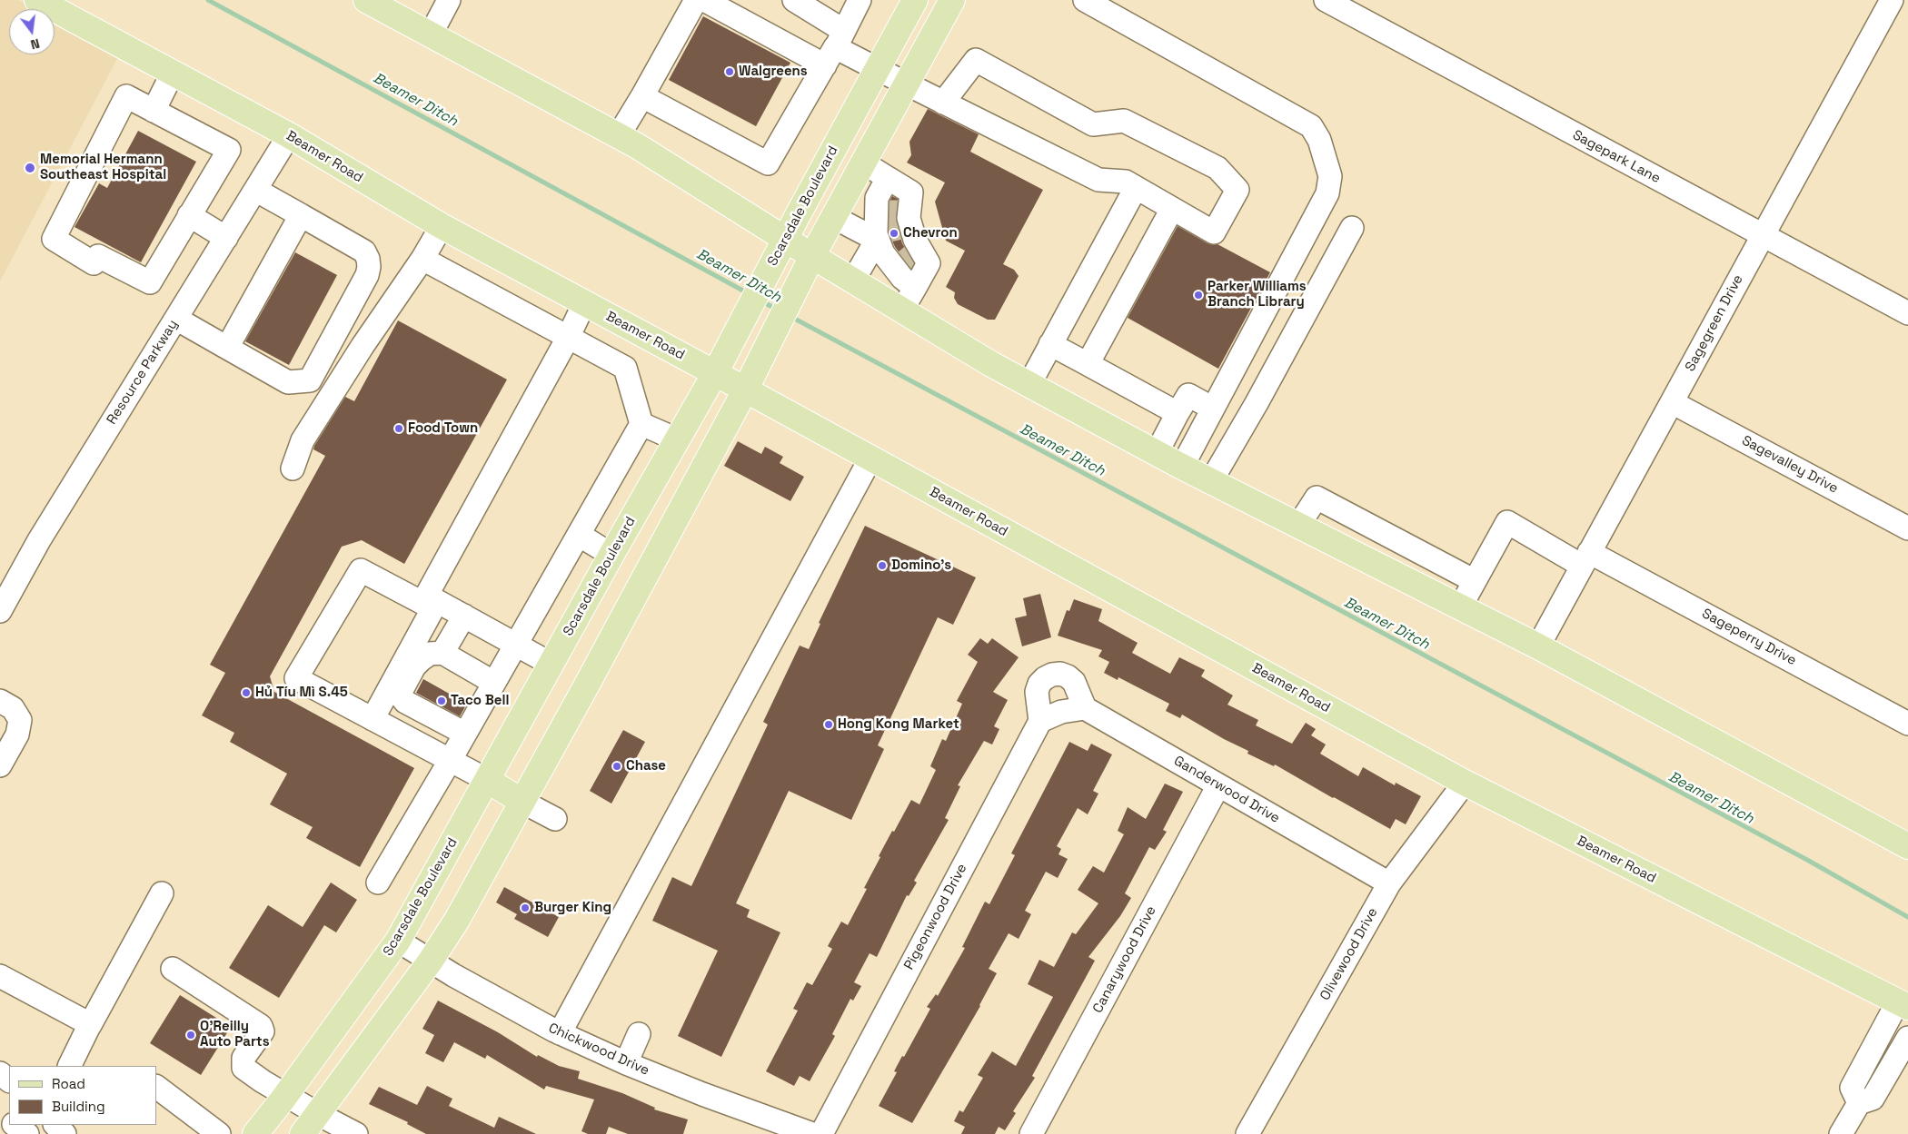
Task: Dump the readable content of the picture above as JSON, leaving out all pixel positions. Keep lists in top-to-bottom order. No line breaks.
{"streets":{"main road":["Beamer Road","Scarsdale Boulevard"],"street":["Sagepark Lane","Sagegreen Drive","Resource Parkway","Sagevalley Drive","Sageperry Drive","Ganderwood Drive","Pigeonwood Drive","Olivewood Drive","Canarywood Drive","Chickwood Drive"]},"crossings":[["Beamer Road","Scarsdale Boulevard"],["Beamer Road","Resource Parkway"],["Beamer Road","Olivewood Drive"],["Sagepark Lane","Sagegreen Drive"],["Scarsdale Boulevard","Chickwood Drive"],["Sagegreen Drive","Sagevalley Drive"],["Sagegreen Drive","Sageperry Drive"],["Ganderwood Drive","Olivewood Drive"],["Ganderwood Drive","Canarywood Drive"]],"water":["Beamer Ditch"],"places":["Walgreens","Memorial Hermann Southeast Hospital","Chevron","Parker Williams Branch Library","Food Town","Domino's","Hủ Tíu Mì S.45","Taco Bell","Hong Kong Market","Chase","Burger King","O'Reilly Auto Parts"],"legend":["Road","Building"],"north":"bottom"}
